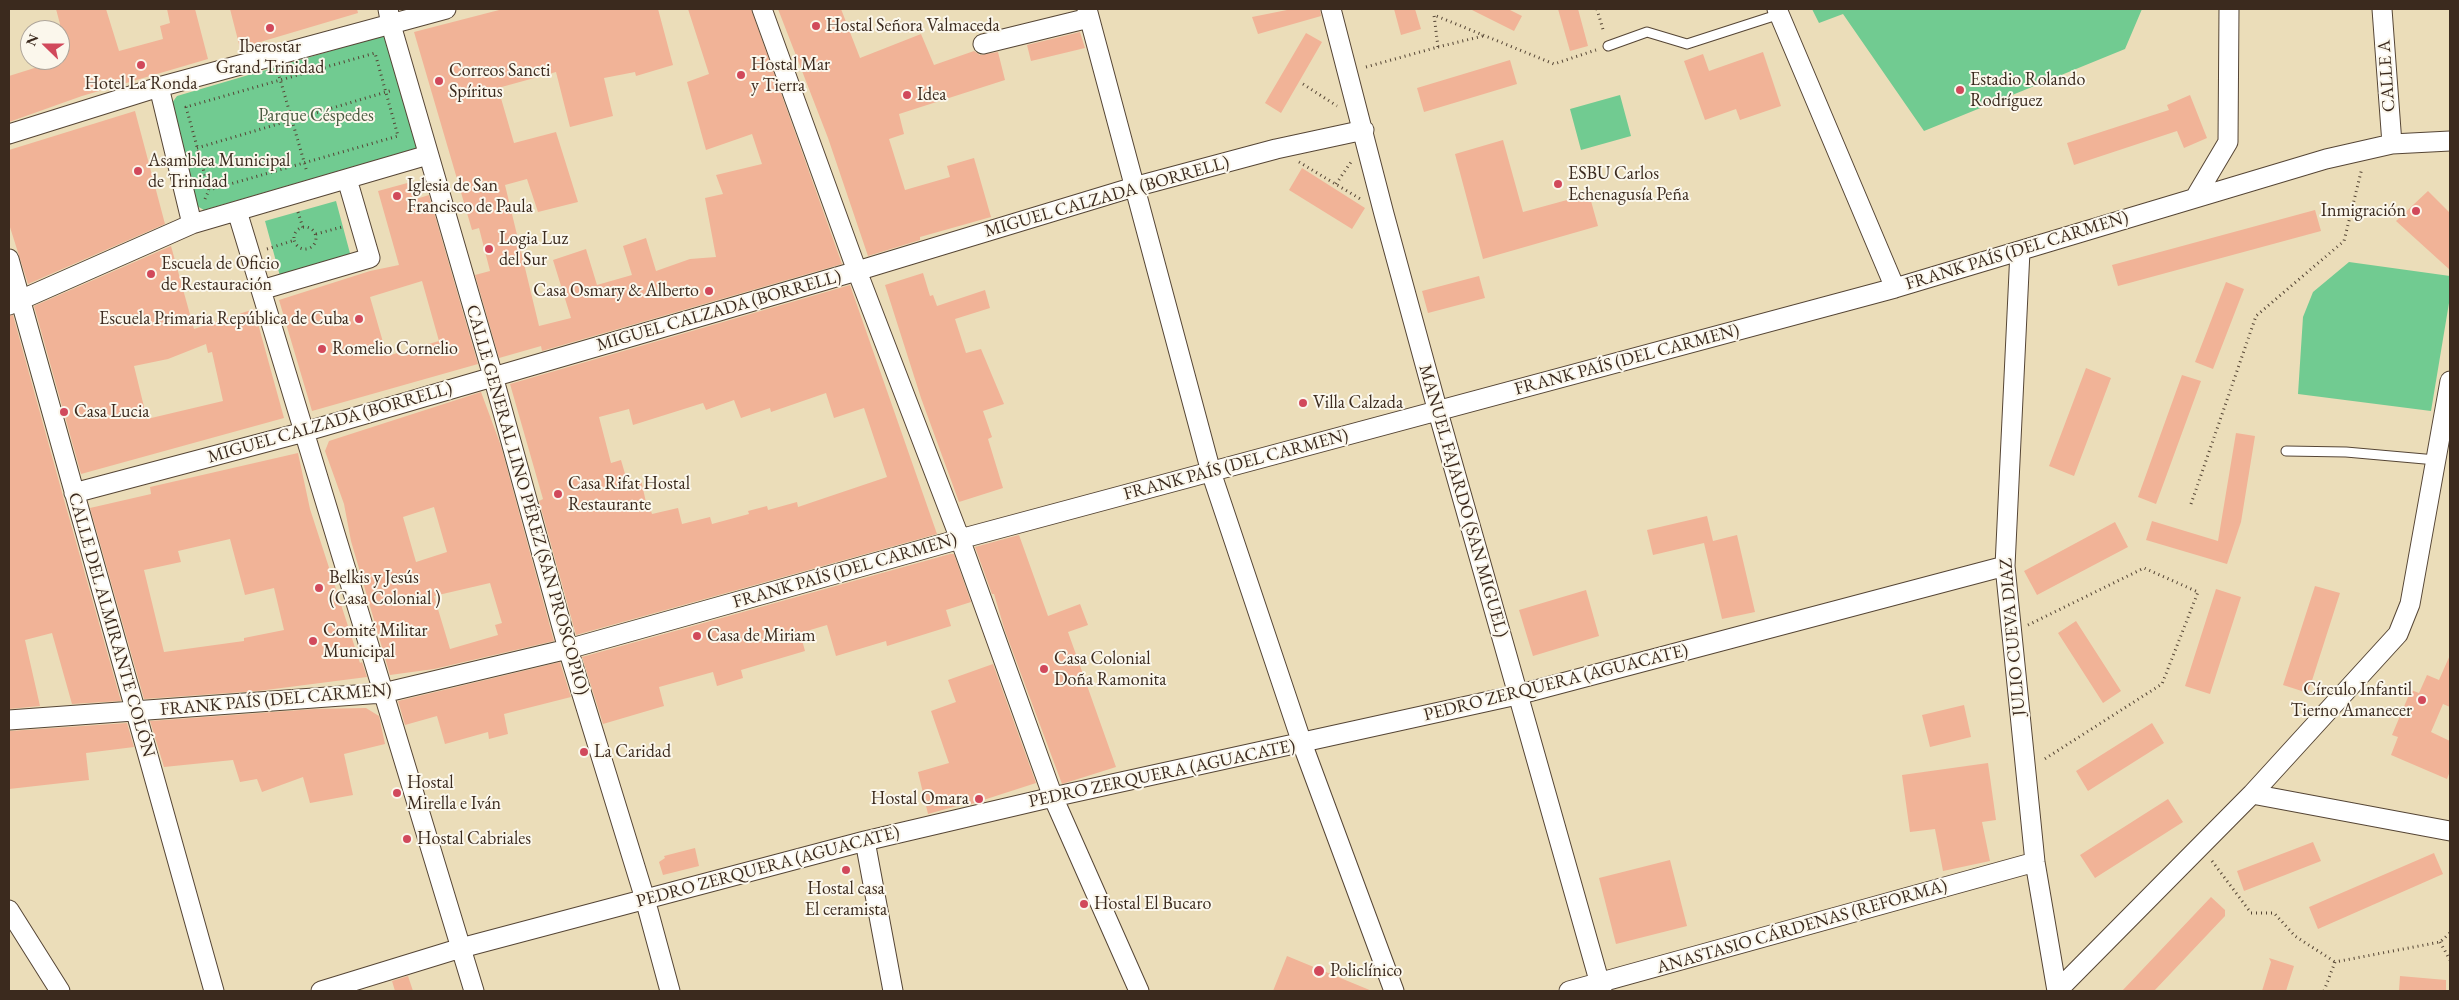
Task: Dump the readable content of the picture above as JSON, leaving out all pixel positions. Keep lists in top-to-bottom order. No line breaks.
{"streets":{"street":["CALLE A","MIGUEL CALZADA (BORRELL)","FRANK PAÍS (DEL CARMEN)","CALLE GENERAL LINO PÉREZ (SAN PROSCOPIO)","MANUEL FAJARDO (SAN MIGUEL)","CALLE DEL ALMIRANTE COLÓN","JULIO CUEVA DIAZ","PEDRO ZERQUERA (AGUACATE)","ANASTASIO CÁRDENAS (REFORMA)"]},"crossings":[["CALLE A","FRANK PAÍS (DEL CARMEN)"],["MIGUEL CALZADA (BORRELL)","CALLE GENERAL LINO PÉREZ (SAN PROSCOPIO)"],["MIGUEL CALZADA (BORRELL)","MANUEL FAJARDO (SAN MIGUEL)"],["MIGUEL CALZADA (BORRELL)","CALLE DEL ALMIRANTE COLÓN"],["FRANK PAÍS (DEL CARMEN)","CALLE GENERAL LINO PÉREZ (SAN PROSCOPIO)"],["FRANK PAÍS (DEL CARMEN)","MANUEL FAJARDO (SAN MIGUEL)"],["FRANK PAÍS (DEL CARMEN)","CALLE DEL ALMIRANTE COLÓN"],["FRANK PAÍS (DEL CARMEN)","JULIO CUEVA DIAZ"],["CALLE GENERAL LINO PÉREZ (SAN PROSCOPIO)","PEDRO ZERQUERA (AGUACATE)"],["MANUEL FAJARDO (SAN MIGUEL)","PEDRO ZERQUERA (AGUACATE)"],["MANUEL FAJARDO (SAN MIGUEL)","ANASTASIO CÁRDENAS (REFORMA)"],["JULIO CUEVA DIAZ","PEDRO ZERQUERA (AGUACATE)"],["JULIO CUEVA DIAZ","ANASTASIO CÁRDENAS (REFORMA)"]],"parks":["Parque Céspedes"],"places":["Hostal Señora Valmaceda","Iberostar Grand Trinidad","Hotel La Ronda","Hostal Mar y Tierra","Correos Sancti Spíritus","Estadio Rolando Rodríguez","Idea","Asamblea Municipal de Trinidad","ESBU Carlos Echenagusía Peña","Iglesia de San Francisco de Paula","Inmigración","Logia Luz del Sur","Escuela de Oficio de Restauración","Casa Osmary & Alberto","Escuela Primaria República de Cuba","Romelio Cornelio","Villa Calzada","Casa Lucia","Casa Rifat Hostal Restaurante","Belkis y Jesús (Casa Colonial )","Casa de Miriam","Comité Militar Municipal","Casa Colonial Doña Ramonita","Círculo Infantil Tierno Amanecer","La Caridad","Hostal Mirella e Iván","Hostal Omara","Hostal Cabriales","Hostal casa El ceramista","Hostal El Bucaro","Policlínico"],"north":"left"}
